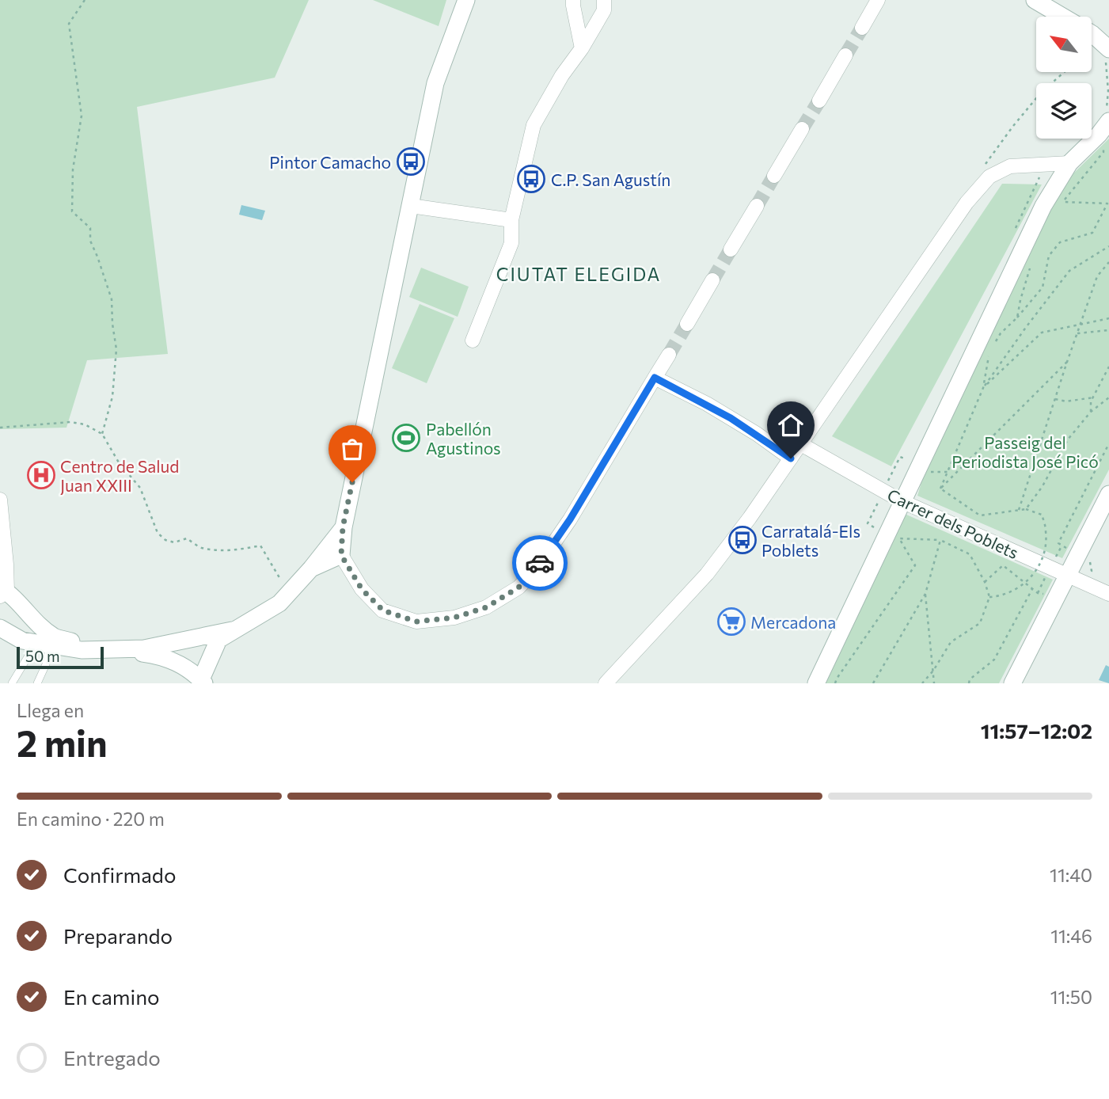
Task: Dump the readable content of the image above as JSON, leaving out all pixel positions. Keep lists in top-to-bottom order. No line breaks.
{"streets":{"street":["Carrer dels Poblets"]},"districts":["CIUTAT ELEGIDA"],"parks":["Passeig del Periodista José Picó"],"places":{"bus stop":["Pintor Camacho","C.P. San Agustín","Carratalá-Els Poblets"],"sports":["Pabellón Agustinos"],"hospital":["Centro de Salud Juan XXIII"],"supermarket":["Mercadona"]},"scale_bar":"50 m","north":"top left","page":{"scale":"50 m","heading":["2 min","Llega en","11:57–12:02"],"bar":"En camino · 220 m","list":[["Confirmado","11:40"],["Preparando","11:46"],["En camino","11:50"],"Entregado"]}}
